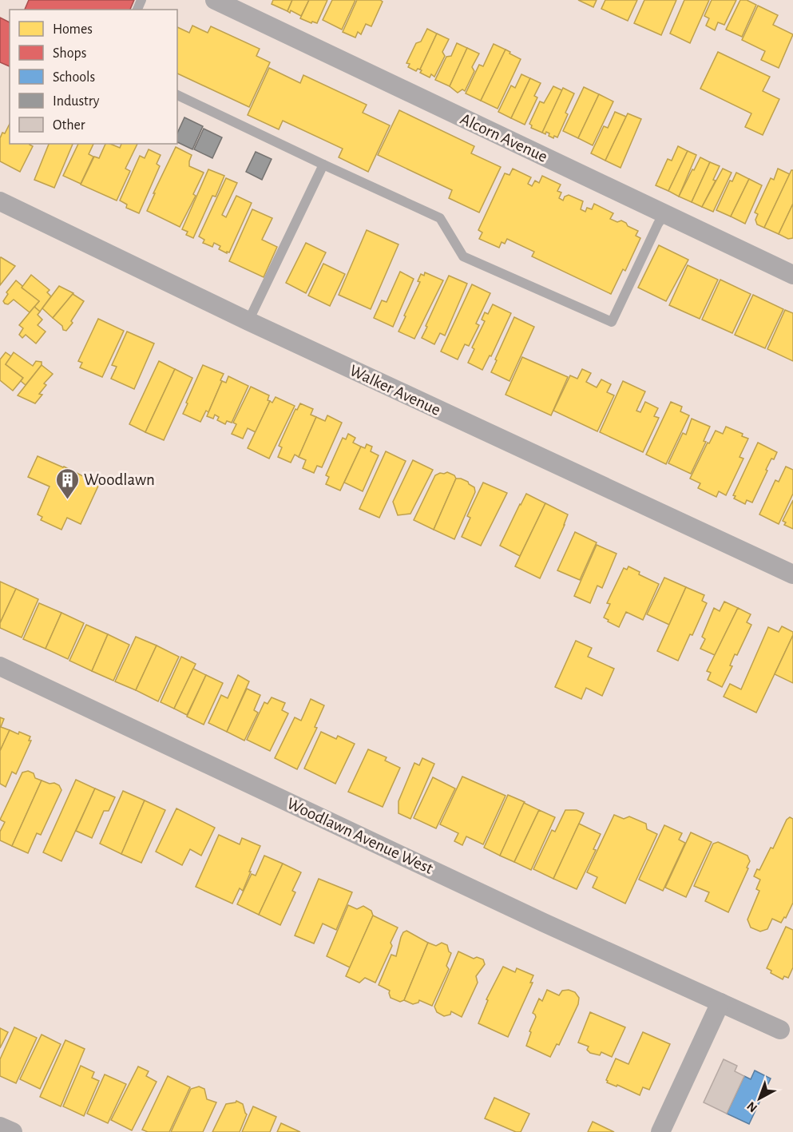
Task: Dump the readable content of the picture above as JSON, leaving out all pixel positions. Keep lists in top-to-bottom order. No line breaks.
{"streets":{"street":["Alcorn Avenue","Walker Avenue","Woodlawn Avenue West"]},"places":{"building":["Woodlawn"]},"legend":["Homes","Shops","Schools","Industry","Other"],"north":"bottom left"}
